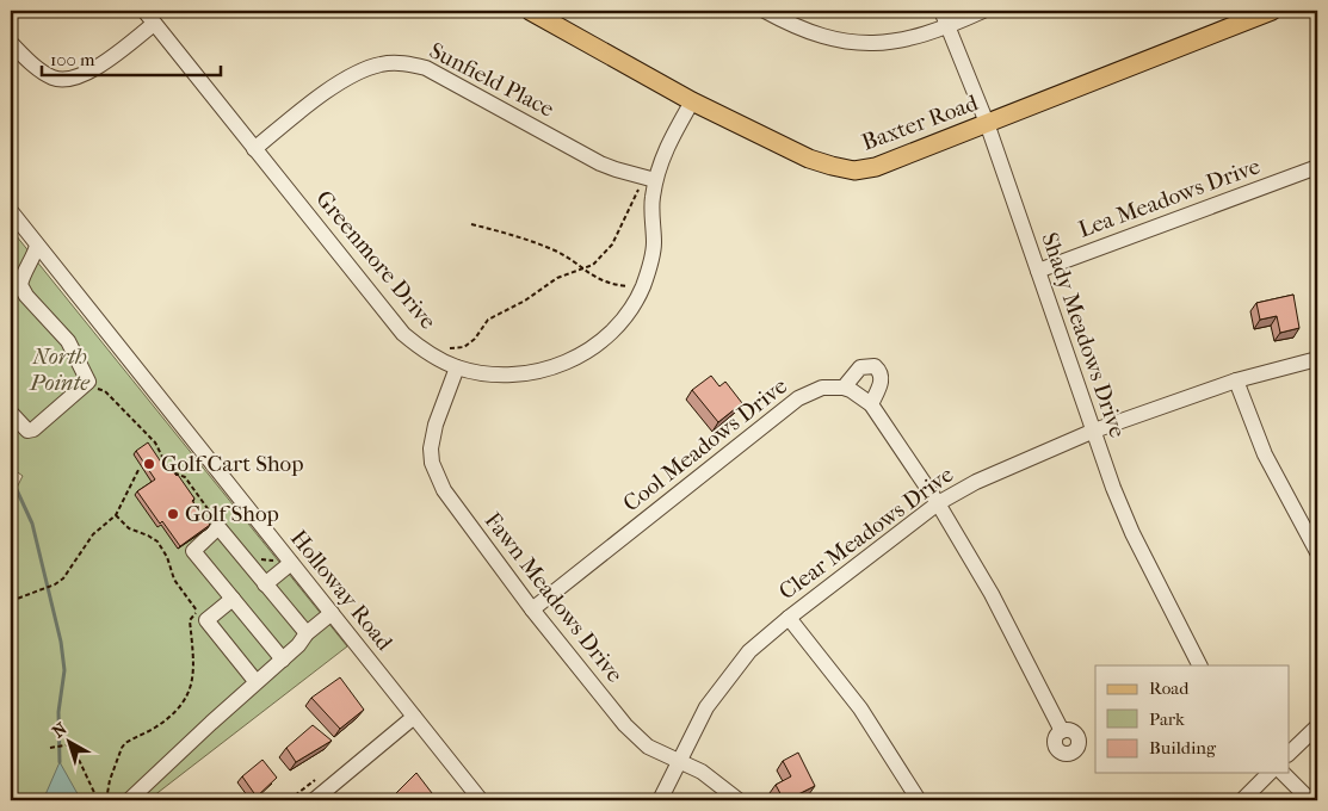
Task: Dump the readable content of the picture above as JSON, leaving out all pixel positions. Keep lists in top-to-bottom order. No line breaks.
{"streets":{"main road":["Baxter Road"],"street":["Sunfield Place","Lea Meadows Drive","Greenmore Drive","Shady Meadows Drive","Cool Meadows Drive","Clear Meadows Drive","Holloway Road","Fawn Meadows Drive"]},"crossings":[["Sunfield Place","Greenmore Drive"],["Baxter Road","Greenmore Drive"],["Baxter Road","Shady Meadows Drive"],["Lea Meadows Drive","Shady Meadows Drive"],["Greenmore Drive","Fawn Meadows Drive"],["Shady Meadows Drive","Clear Meadows Drive"],["Cool Meadows Drive","Fawn Meadows Drive"],["Clear Meadows Drive","Fawn Meadows Drive"]],"parks":["North Pointe"],"places":["Golf Cart Shop","Golf Shop"],"legend":["Road","Park","Building"],"scale_bar":"100 m","north":"top left"}
